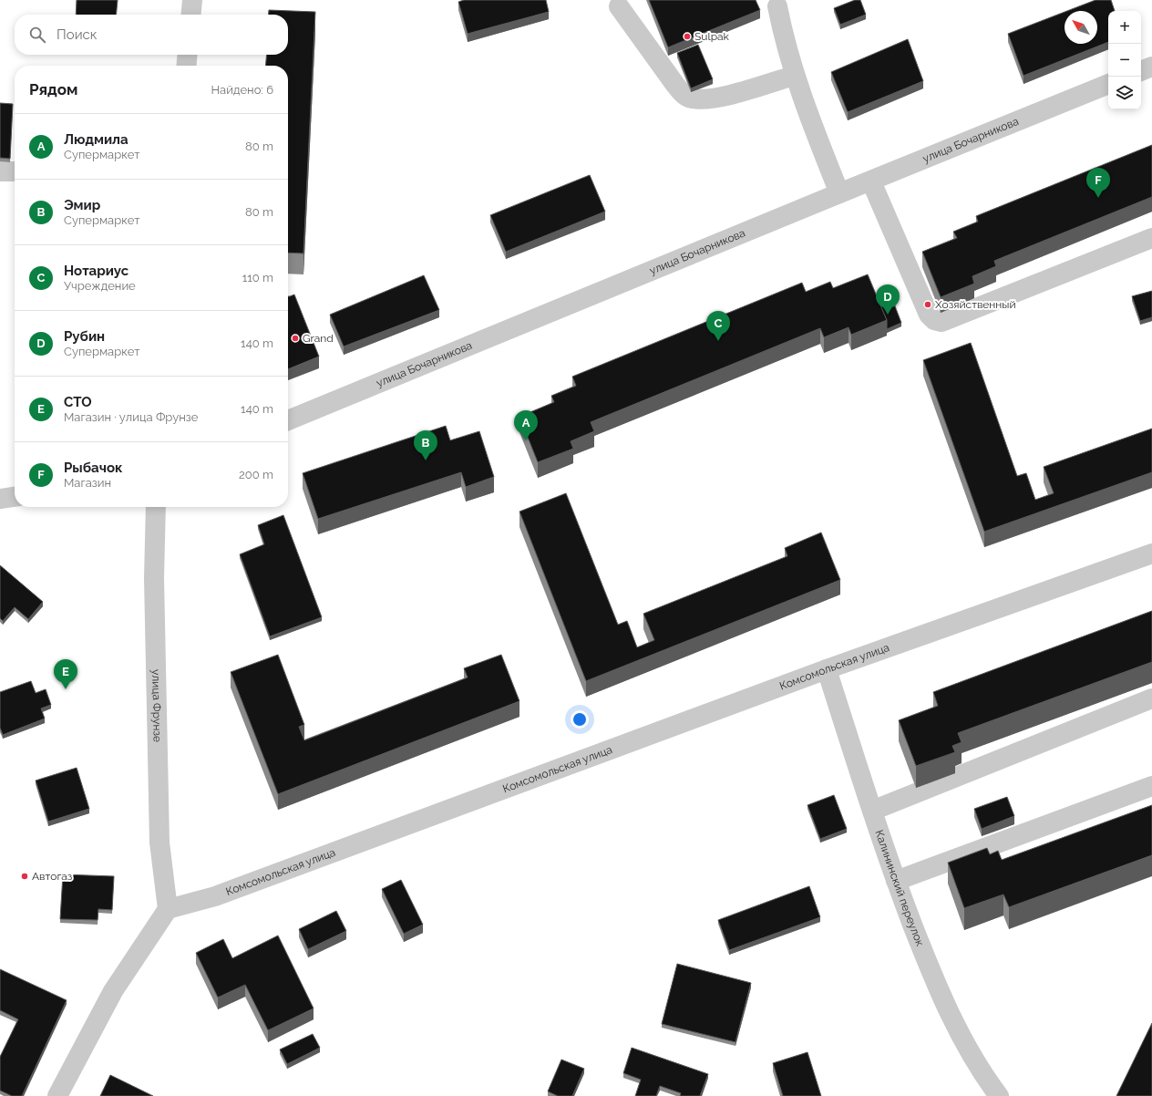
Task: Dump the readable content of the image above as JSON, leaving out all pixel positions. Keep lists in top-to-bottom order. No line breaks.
{"streets":{"street":["улица Бочарникова","Комсомольская улица","улица Фрунзе","Калининский переулок"]},"crossings":[["Комсомольская улица","улица Фрунзе"],["Комсомольская улица","Калининский переулок"]],"places":["Sulpak","Хозяйственный","Grand","Автогаз"],"north":"top left","page":{"map_buttons":["+","−"],"search":"Поиск","heading":["Рядом","Найдено: 6"],"list":[{"mark":"A","name":"Людмила","note":"Супермаркет","value":"80 m"},{"mark":"B","name":"Эмир","note":"Супермаркет","value":"80 m"},{"mark":"C","name":"Нотариус","note":"Учреждение","value":"110 m"},{"mark":"D","name":"Рубин","note":"Супермаркет","value":"140 m"},{"mark":"E","name":"СТО","note":"Магазин · улица Фрунзе","value":"140 m"},{"mark":"F","name":"Рыбачок","note":"Магазин","value":"200 m"}],"pins":["F","D","C","A","B","E"]}}
